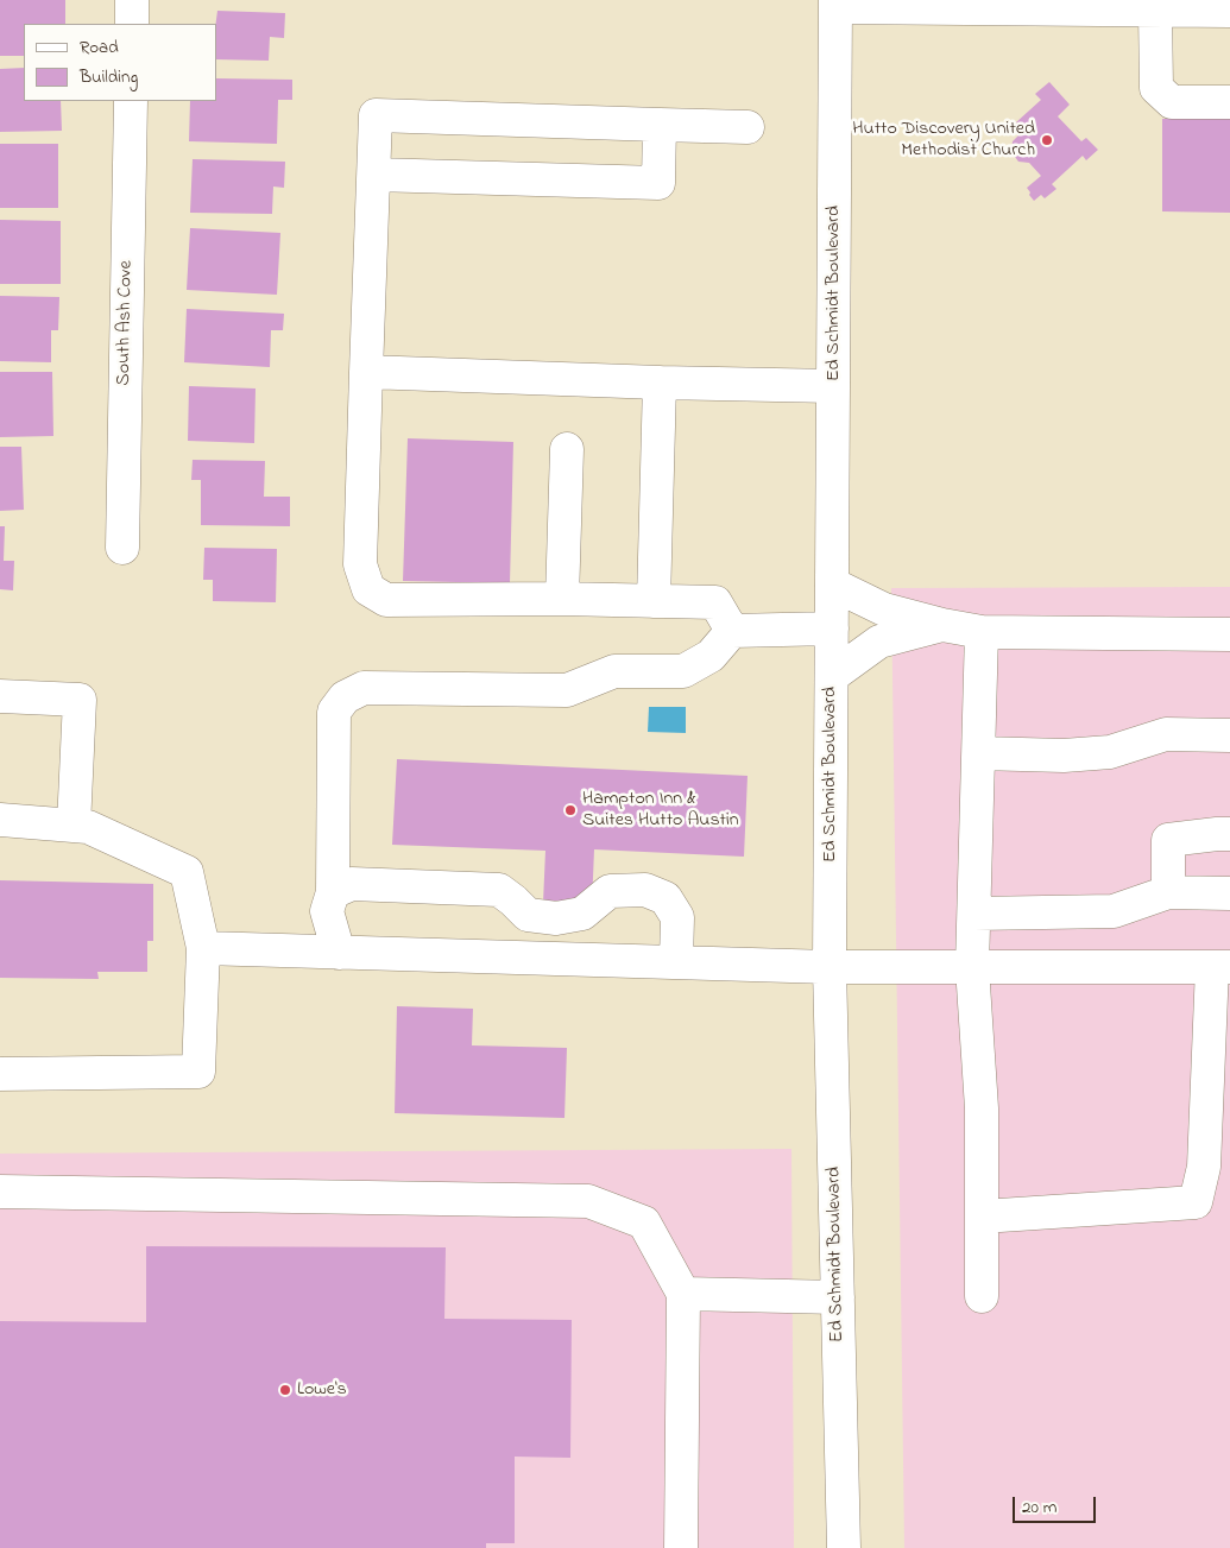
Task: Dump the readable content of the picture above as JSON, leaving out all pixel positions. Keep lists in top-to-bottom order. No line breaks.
{"streets":{"street":["Ed Schmidt Boulevard","South Ash Cove"]},"places":["Hutto Discovery United Methodist Church","Hampton Inn & Suites Hutto Austin","Lowe's"],"legend":["Road","Building"],"scale_bar":"20 m"}
